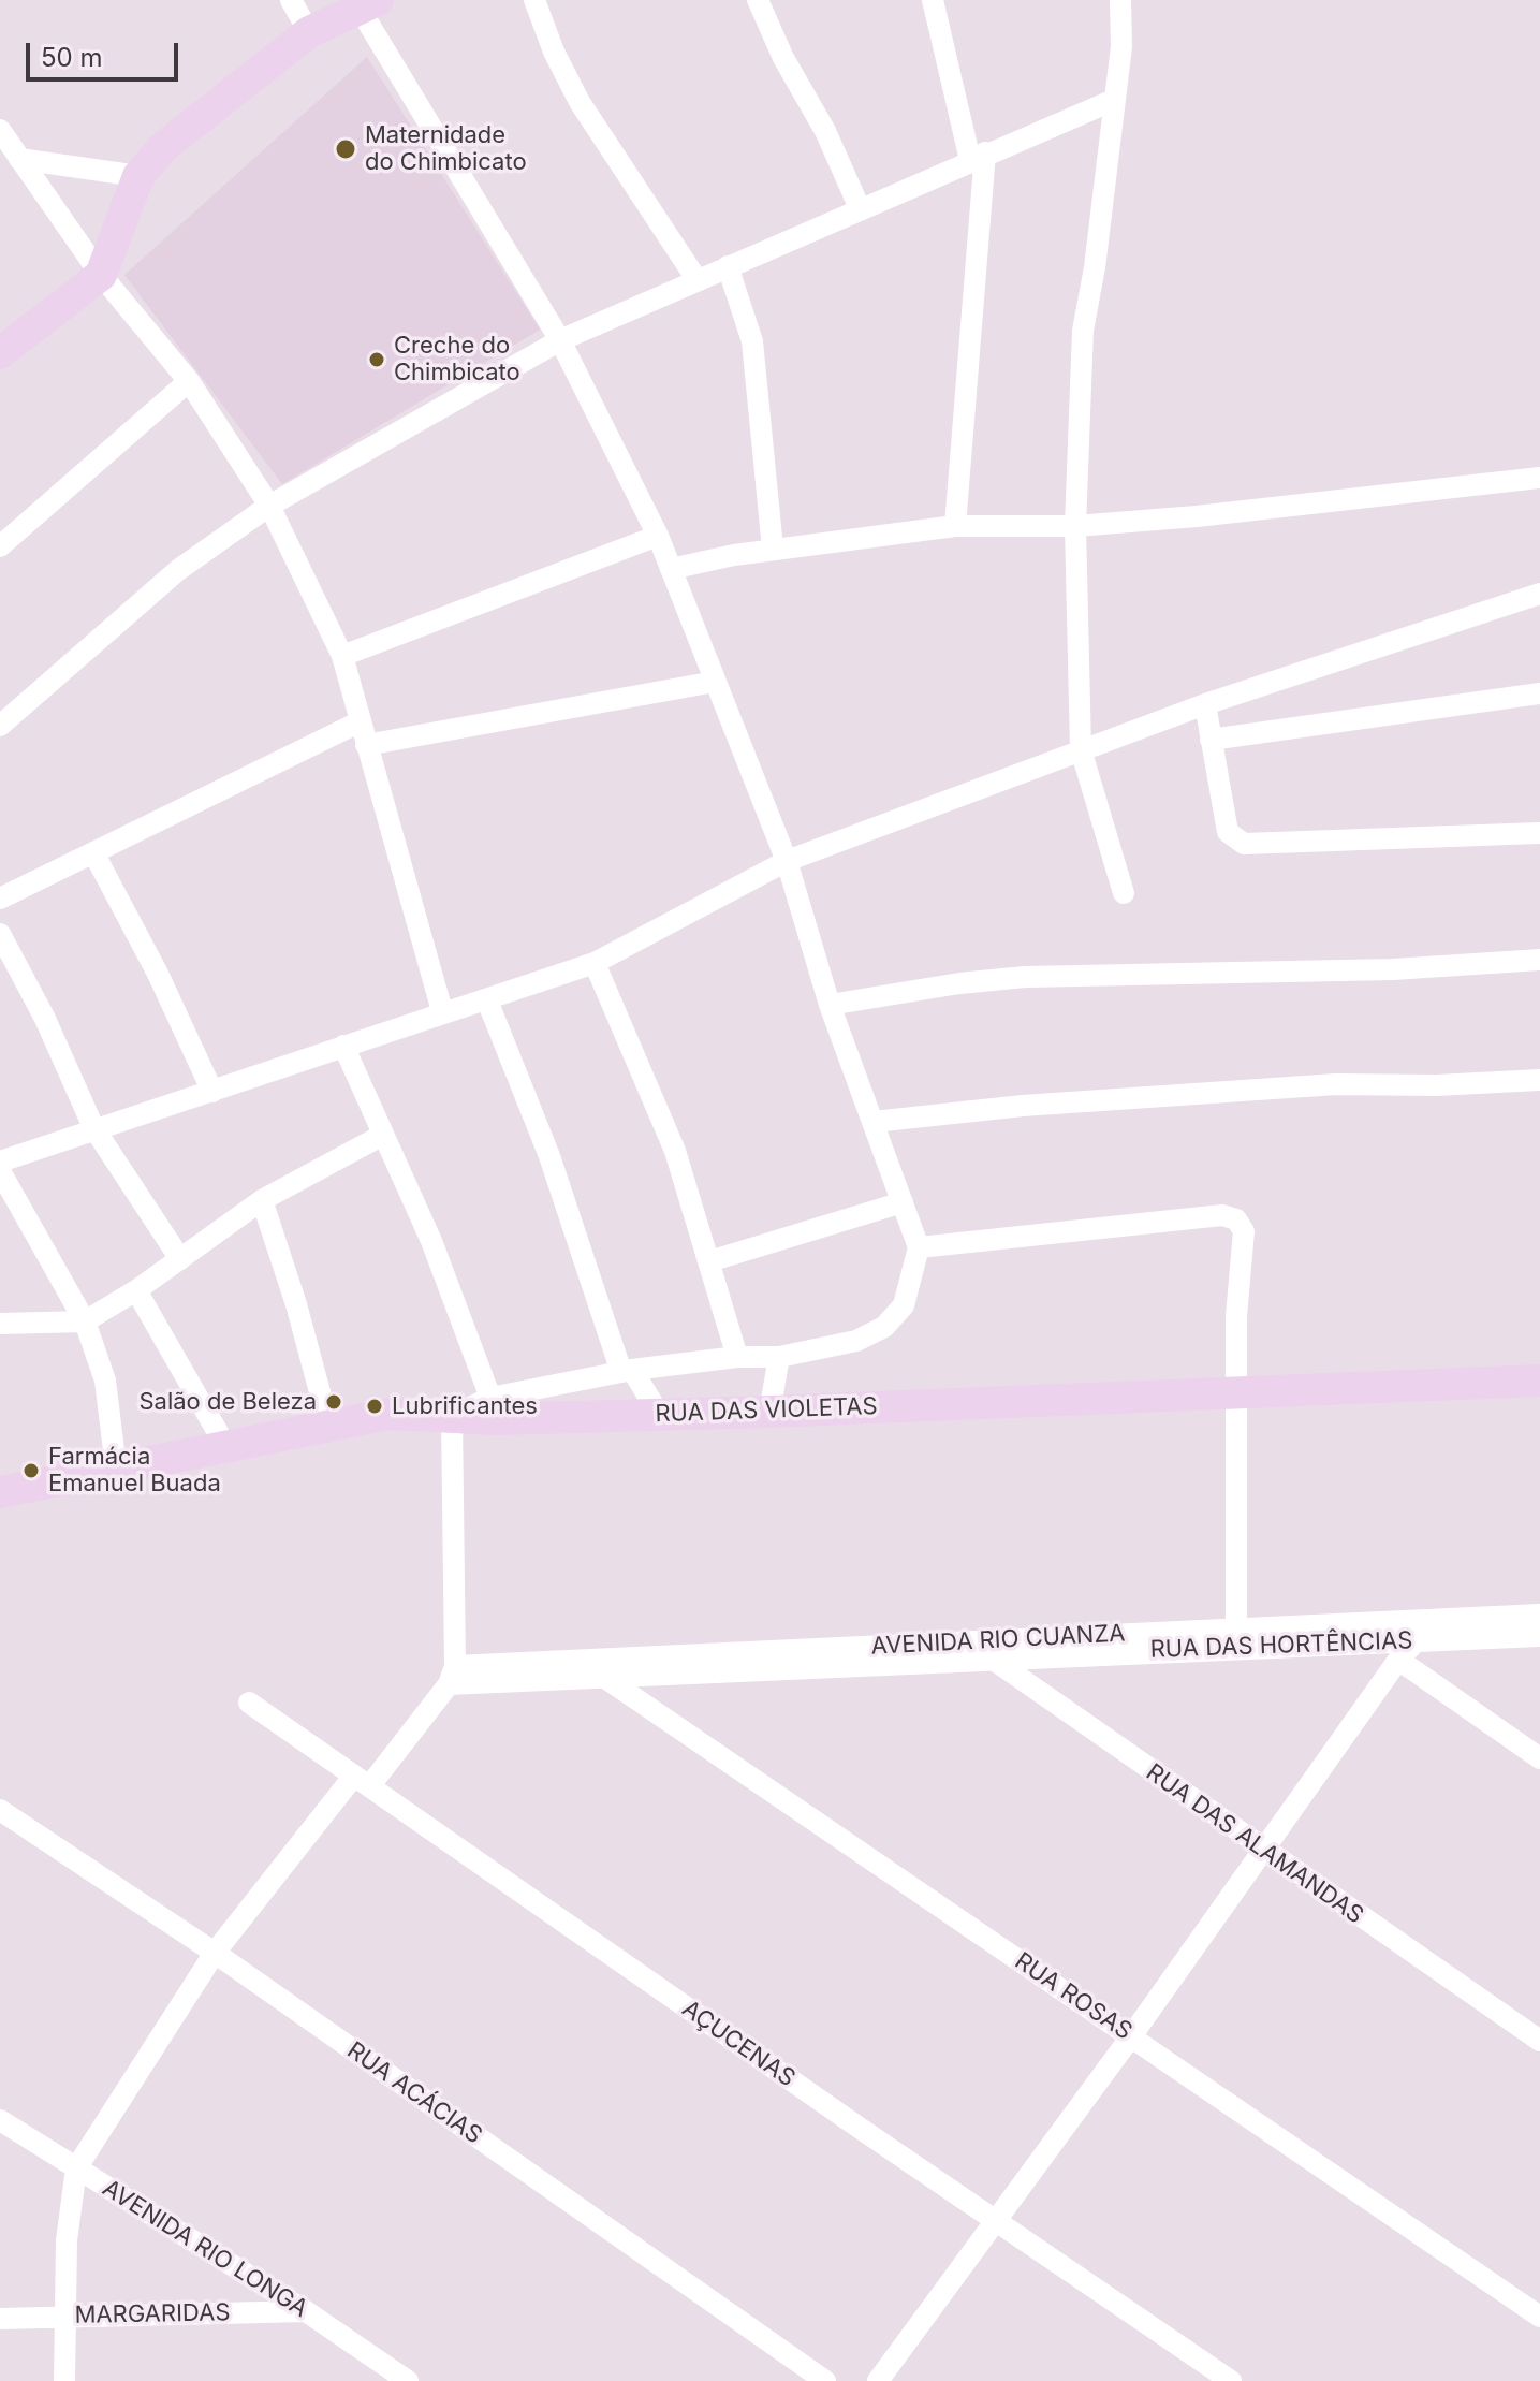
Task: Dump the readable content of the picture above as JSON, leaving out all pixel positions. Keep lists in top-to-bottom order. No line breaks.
{"streets":{"street":["RUA DAS VIOLETAS","AVENIDA RIO CUANZA","RUA DAS HORTÊNCIAS","RUA DAS ALAMANDAS","RUA ROSAS","AÇUCENAS","RUA ACÁCIAS","AVENIDA RIO LONGA","MARGARIDAS"]},"crossings":[["AVENIDA RIO CUANZA","RUA DAS HORTÊNCIAS"],["AVENIDA RIO CUANZA","RUA DAS ALAMANDAS"],["RUA DAS HORTÊNCIAS","RUA DAS ALAMANDAS"],["RUA DAS HORTÊNCIAS","RUA ROSAS"],["AVENIDA RIO LONGA","MARGARIDAS"]],"places":["Maternidade do Chimbicato","Creche do Chimbicato","Salão de Beleza","Lubrificantes","Farmácia Emanuel Buada"],"scale_bar":"50 m"}
